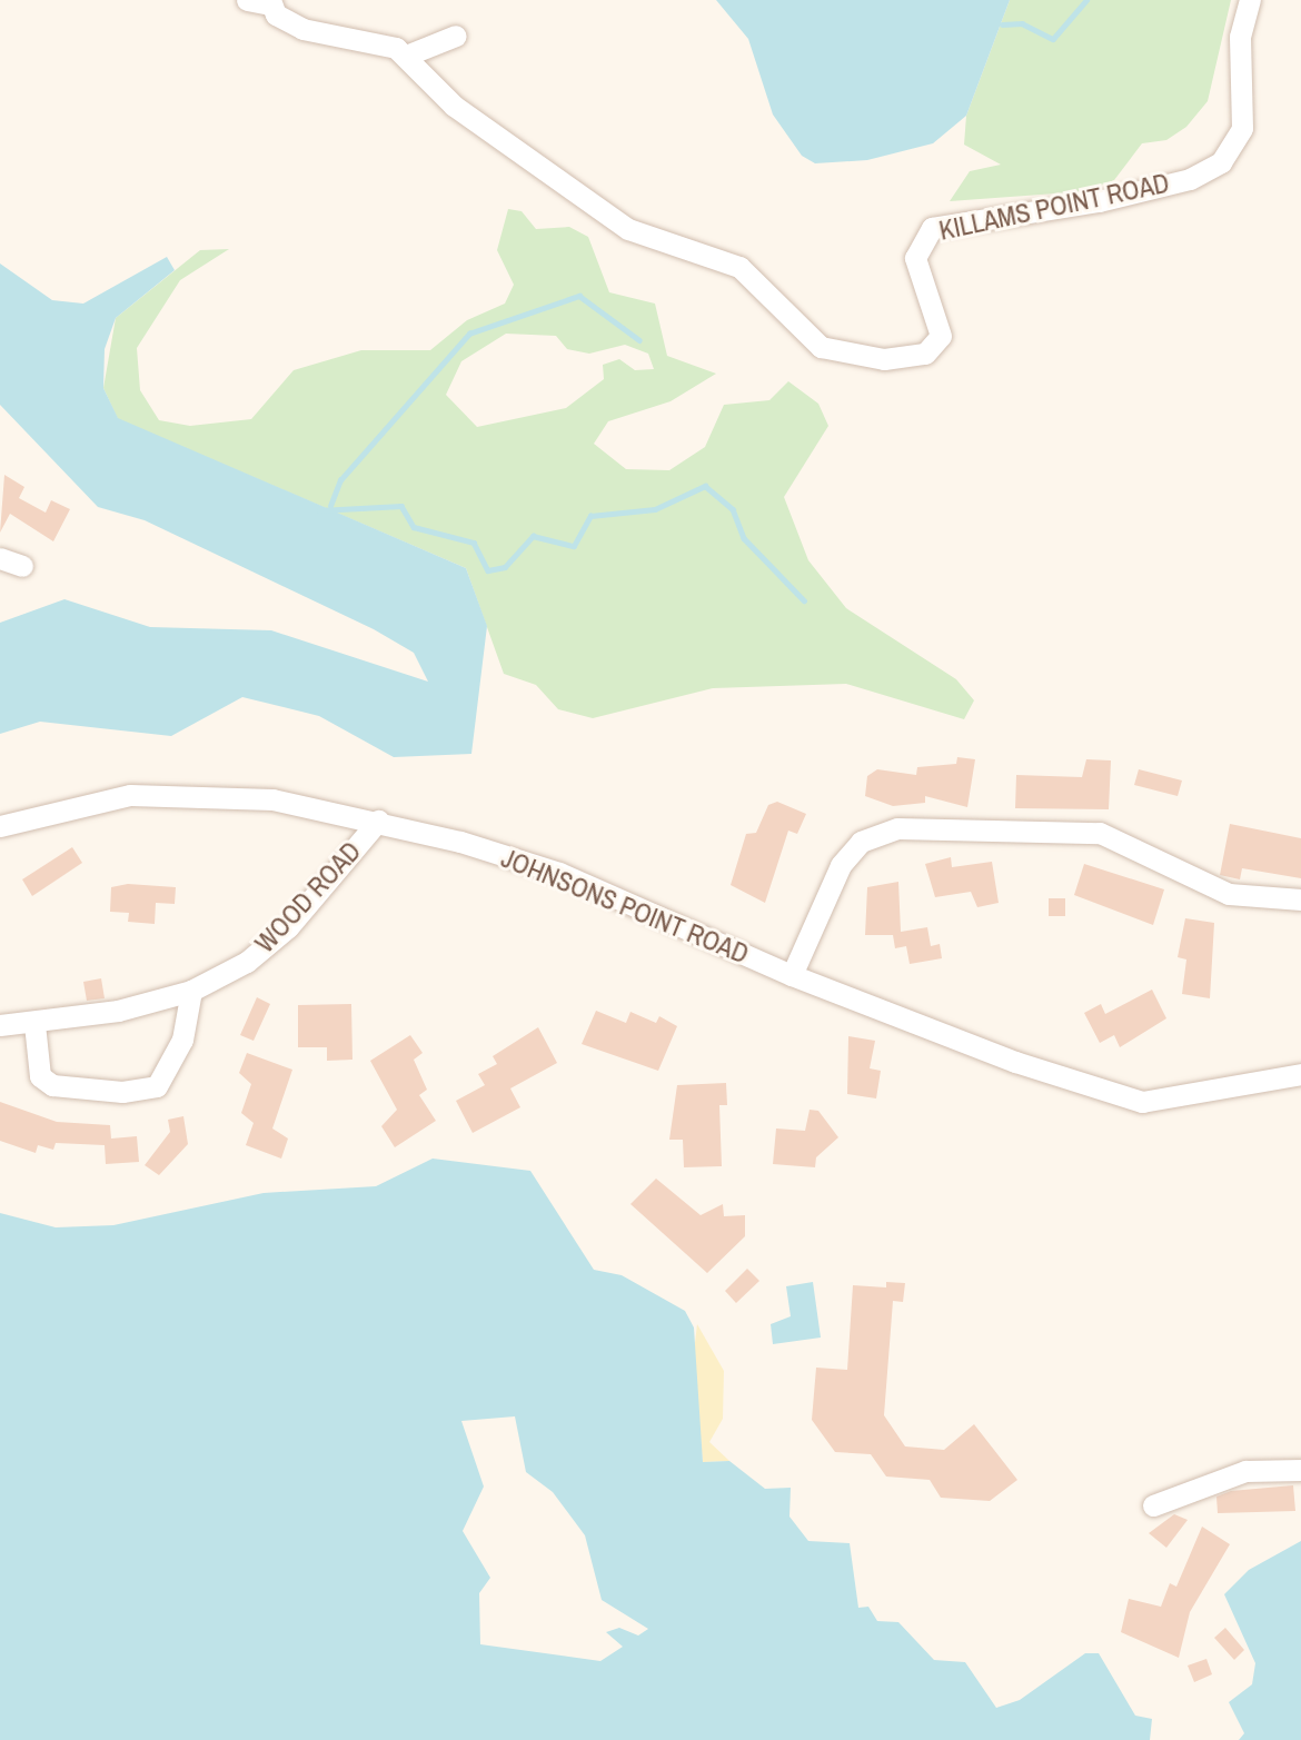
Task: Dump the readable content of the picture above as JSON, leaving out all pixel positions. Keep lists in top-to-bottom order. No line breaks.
{"streets":{"street":["KILLAMS POINT ROAD","WOOD ROAD","JOHNSONS POINT ROAD"]},"crossings":[["WOOD ROAD","JOHNSONS POINT ROAD"]]}
